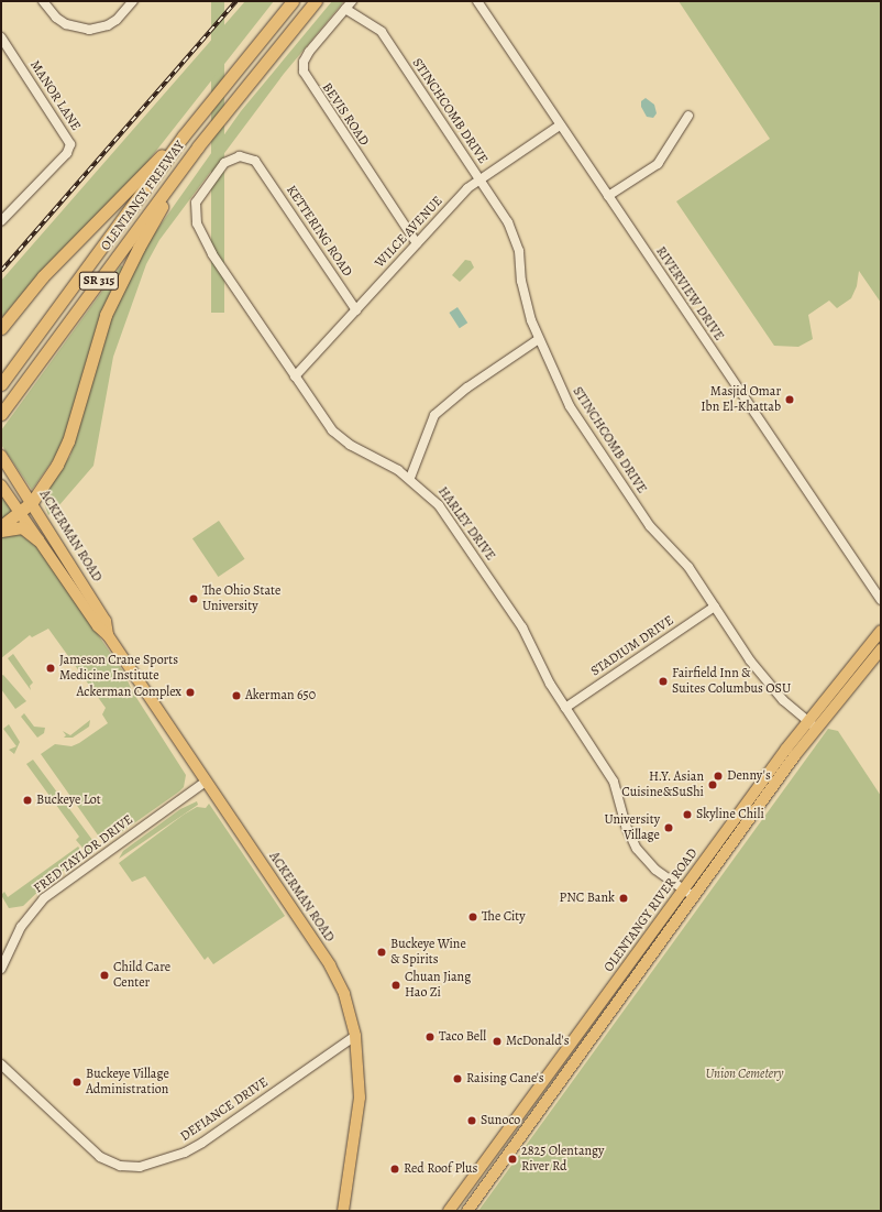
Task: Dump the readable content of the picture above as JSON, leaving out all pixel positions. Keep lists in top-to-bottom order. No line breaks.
{"streets":{"highway":["OLENTANGY FREEWAY","SR 315"],"main road":["ACKERMAN ROAD","OLENTANGY RIVER ROAD"],"street":["MANOR LANE","STINCHCOMB DRIVE","BEVIS ROAD","KETTERING ROAD","WILCE AVENUE","RIVERVIEW DRIVE","HARLEY DRIVE","STADIUM DRIVE","FRED TAYLOR DRIVE","DEFIANCE DRIVE"]},"crossings":[["STINCHCOMB DRIVE","BEVIS ROAD"],["STINCHCOMB DRIVE","WILCE AVENUE"],["STINCHCOMB DRIVE","STADIUM DRIVE"],["STINCHCOMB DRIVE","OLENTANGY RIVER ROAD"],["BEVIS ROAD","WILCE AVENUE"],["KETTERING ROAD","WILCE AVENUE"],["KETTERING ROAD","HARLEY DRIVE"],["WILCE AVENUE","RIVERVIEW DRIVE"],["WILCE AVENUE","HARLEY DRIVE"],["HARLEY DRIVE","STADIUM DRIVE"],["HARLEY DRIVE","OLENTANGY RIVER ROAD"],["ACKERMAN ROAD","FRED TAYLOR DRIVE"],["ACKERMAN ROAD","DEFIANCE DRIVE"]],"parks":["Union Cemetery"],"places":["Masjid Omar Ibn El-Khattab","The Ohio State University","Jameson Crane Sports Medicine Institute","Fairfield Inn & Suites Columbus OSU","Ackerman Complex","Akerman 650","Denny's","H.Y. Asian Cuisine&SuShi","Buckeye Lot","Skyline Chili","University Village","PNC Bank","The City","Buckeye Wine & Spirits","Child Care Center","Chuan Jiang Hao Zi","Taco Bell","McDonald's","Raising Cane's","Buckeye Village Administration","Sunoco","2825 Olentangy River Rd","Red Roof Plus"]}
